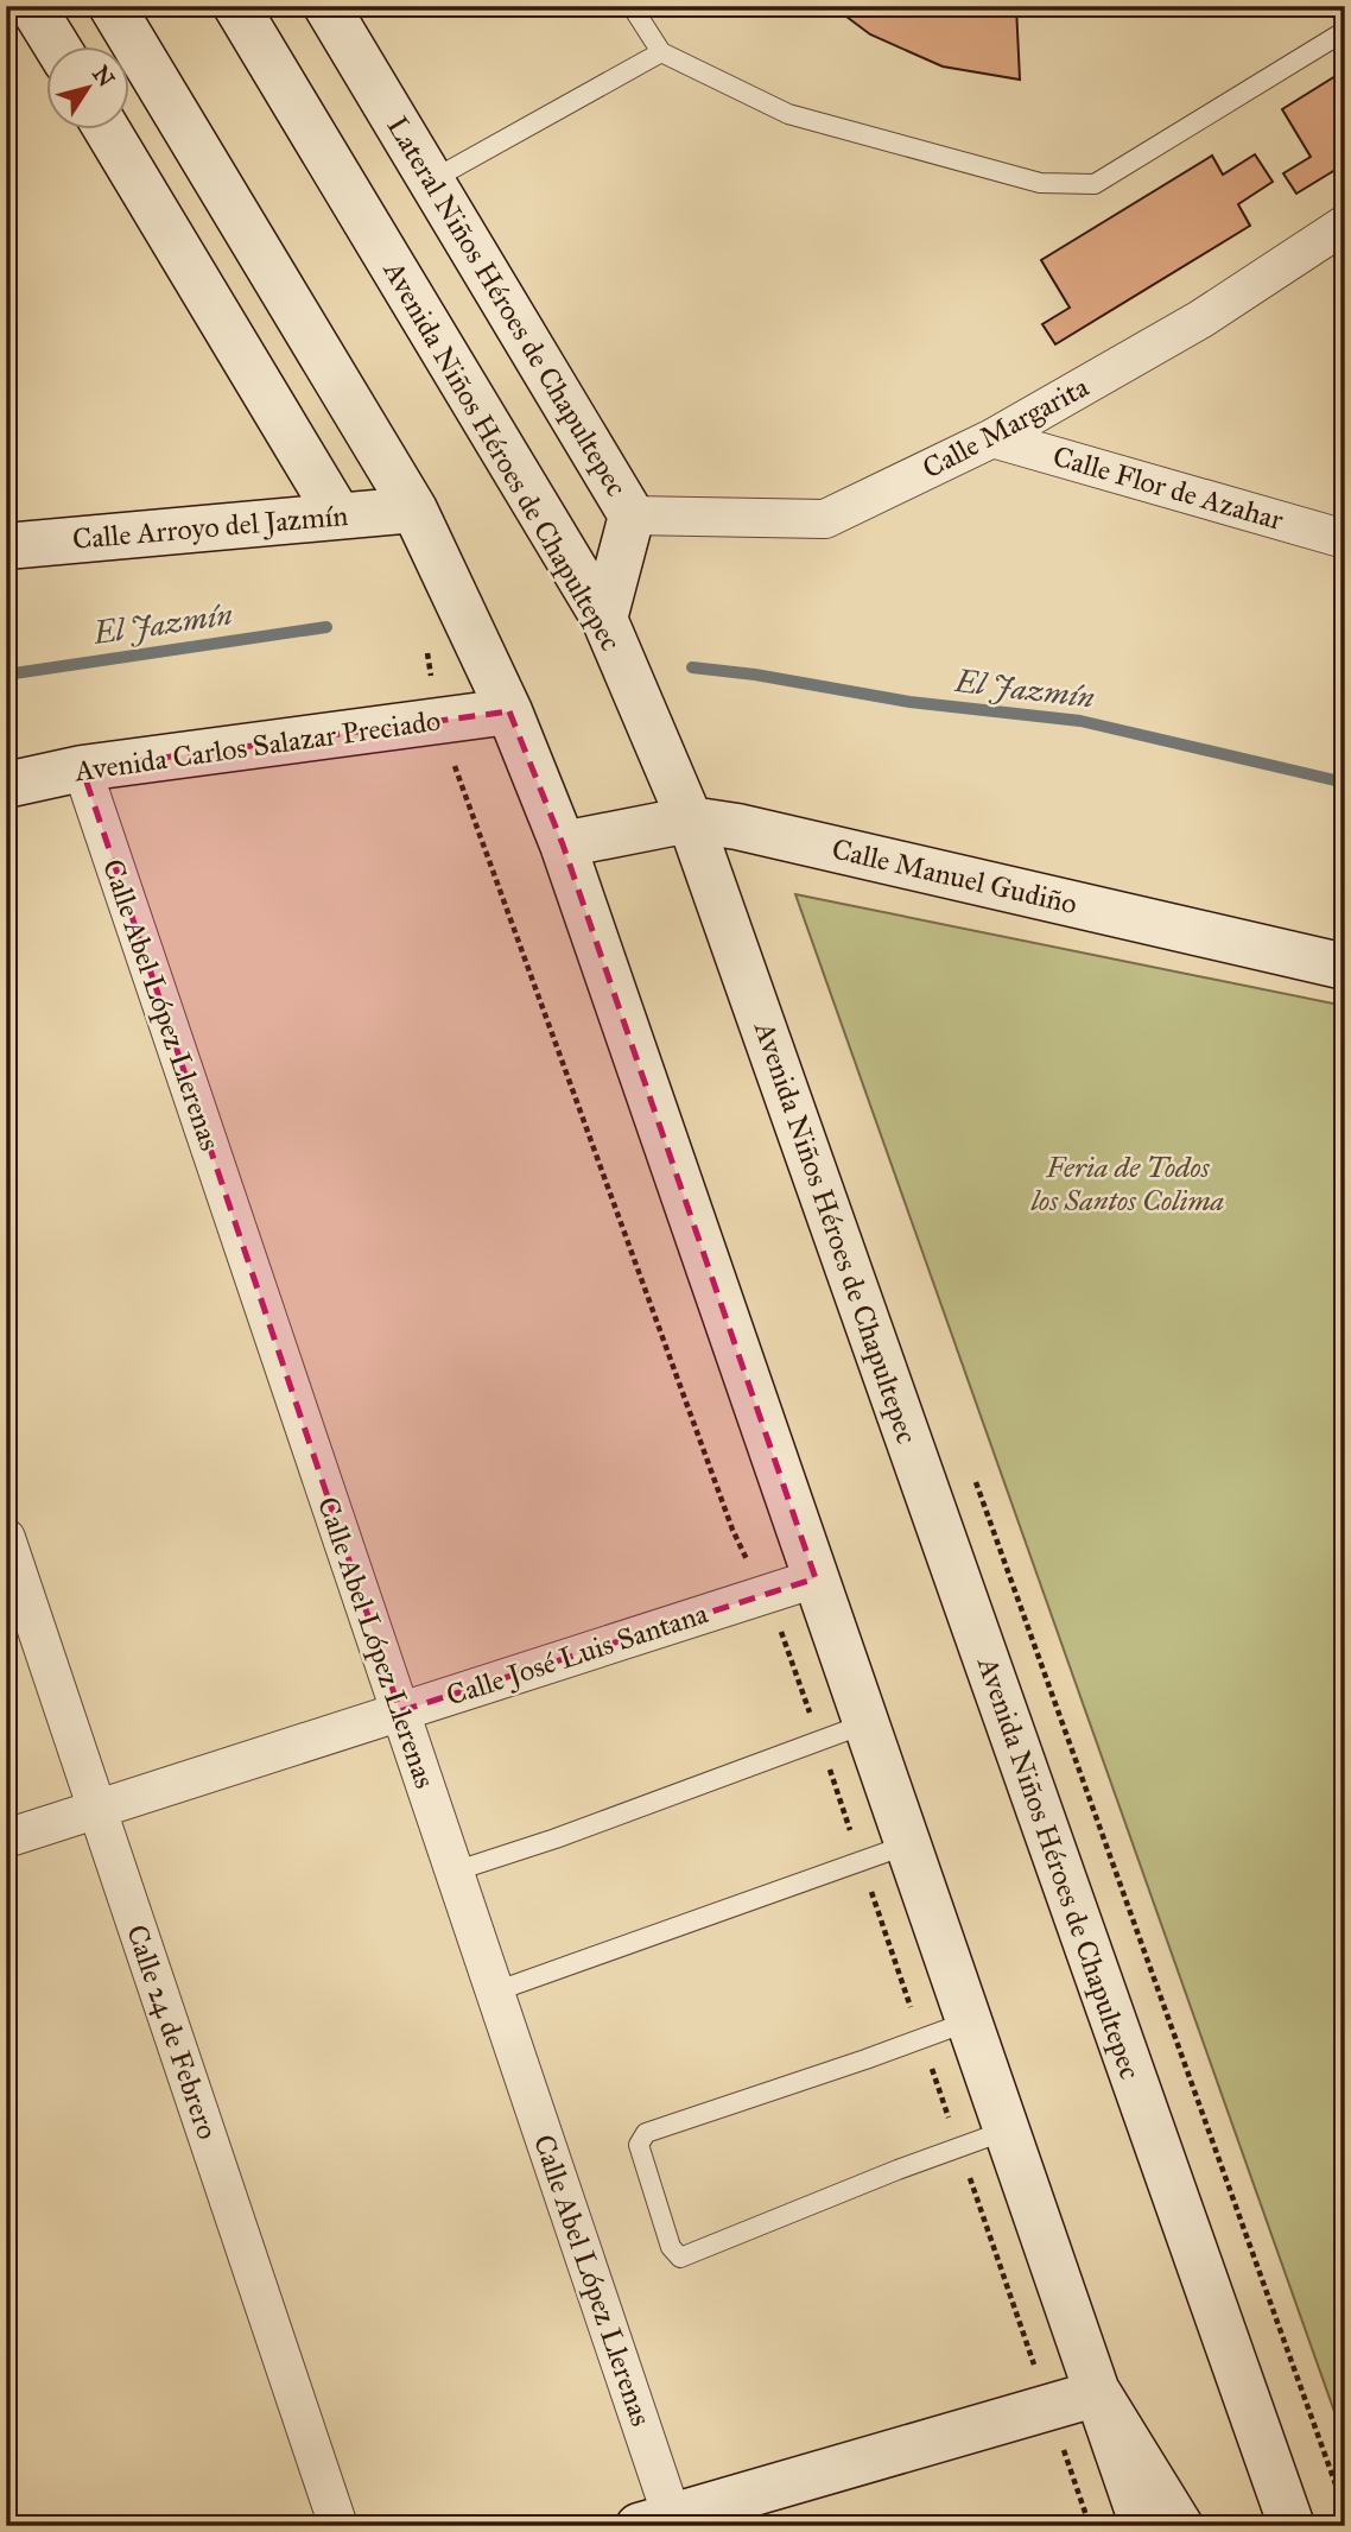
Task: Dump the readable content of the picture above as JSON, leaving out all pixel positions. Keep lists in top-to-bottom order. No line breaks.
{"streets":{"main road":["Lateral Niños Héroes de Chapultepec","Avenida Niños Héroes de Chapultepec","Calle Arroyo del Jazmín","Avenida Carlos Salazar Preciado","Calle Manuel Gudiño"],"street":["Calle Margarita","Calle Flor de Azahar","Calle Abel López Llerenas","Calle José Luis Santana","Calle 24 de Febrero"]},"crossings":[["Lateral Niños Héroes de Chapultepec","Calle Margarita"],["Lateral Niños Héroes de Chapultepec","Avenida Niños Héroes de Chapultepec"],["Calle Margarita","Calle Flor de Azahar"],["Avenida Niños Héroes de Chapultepec","Calle Manuel Gudiño"],["Avenida Carlos Salazar Preciado","Calle Abel López Llerenas"],["Calle Abel López Llerenas","Calle José Luis Santana"],["Calle José Luis Santana","Calle 24 de Febrero"]],"water":["El Jazmín"],"parks":["Feria de Todos los Santos Colima"],"north":"top right"}
